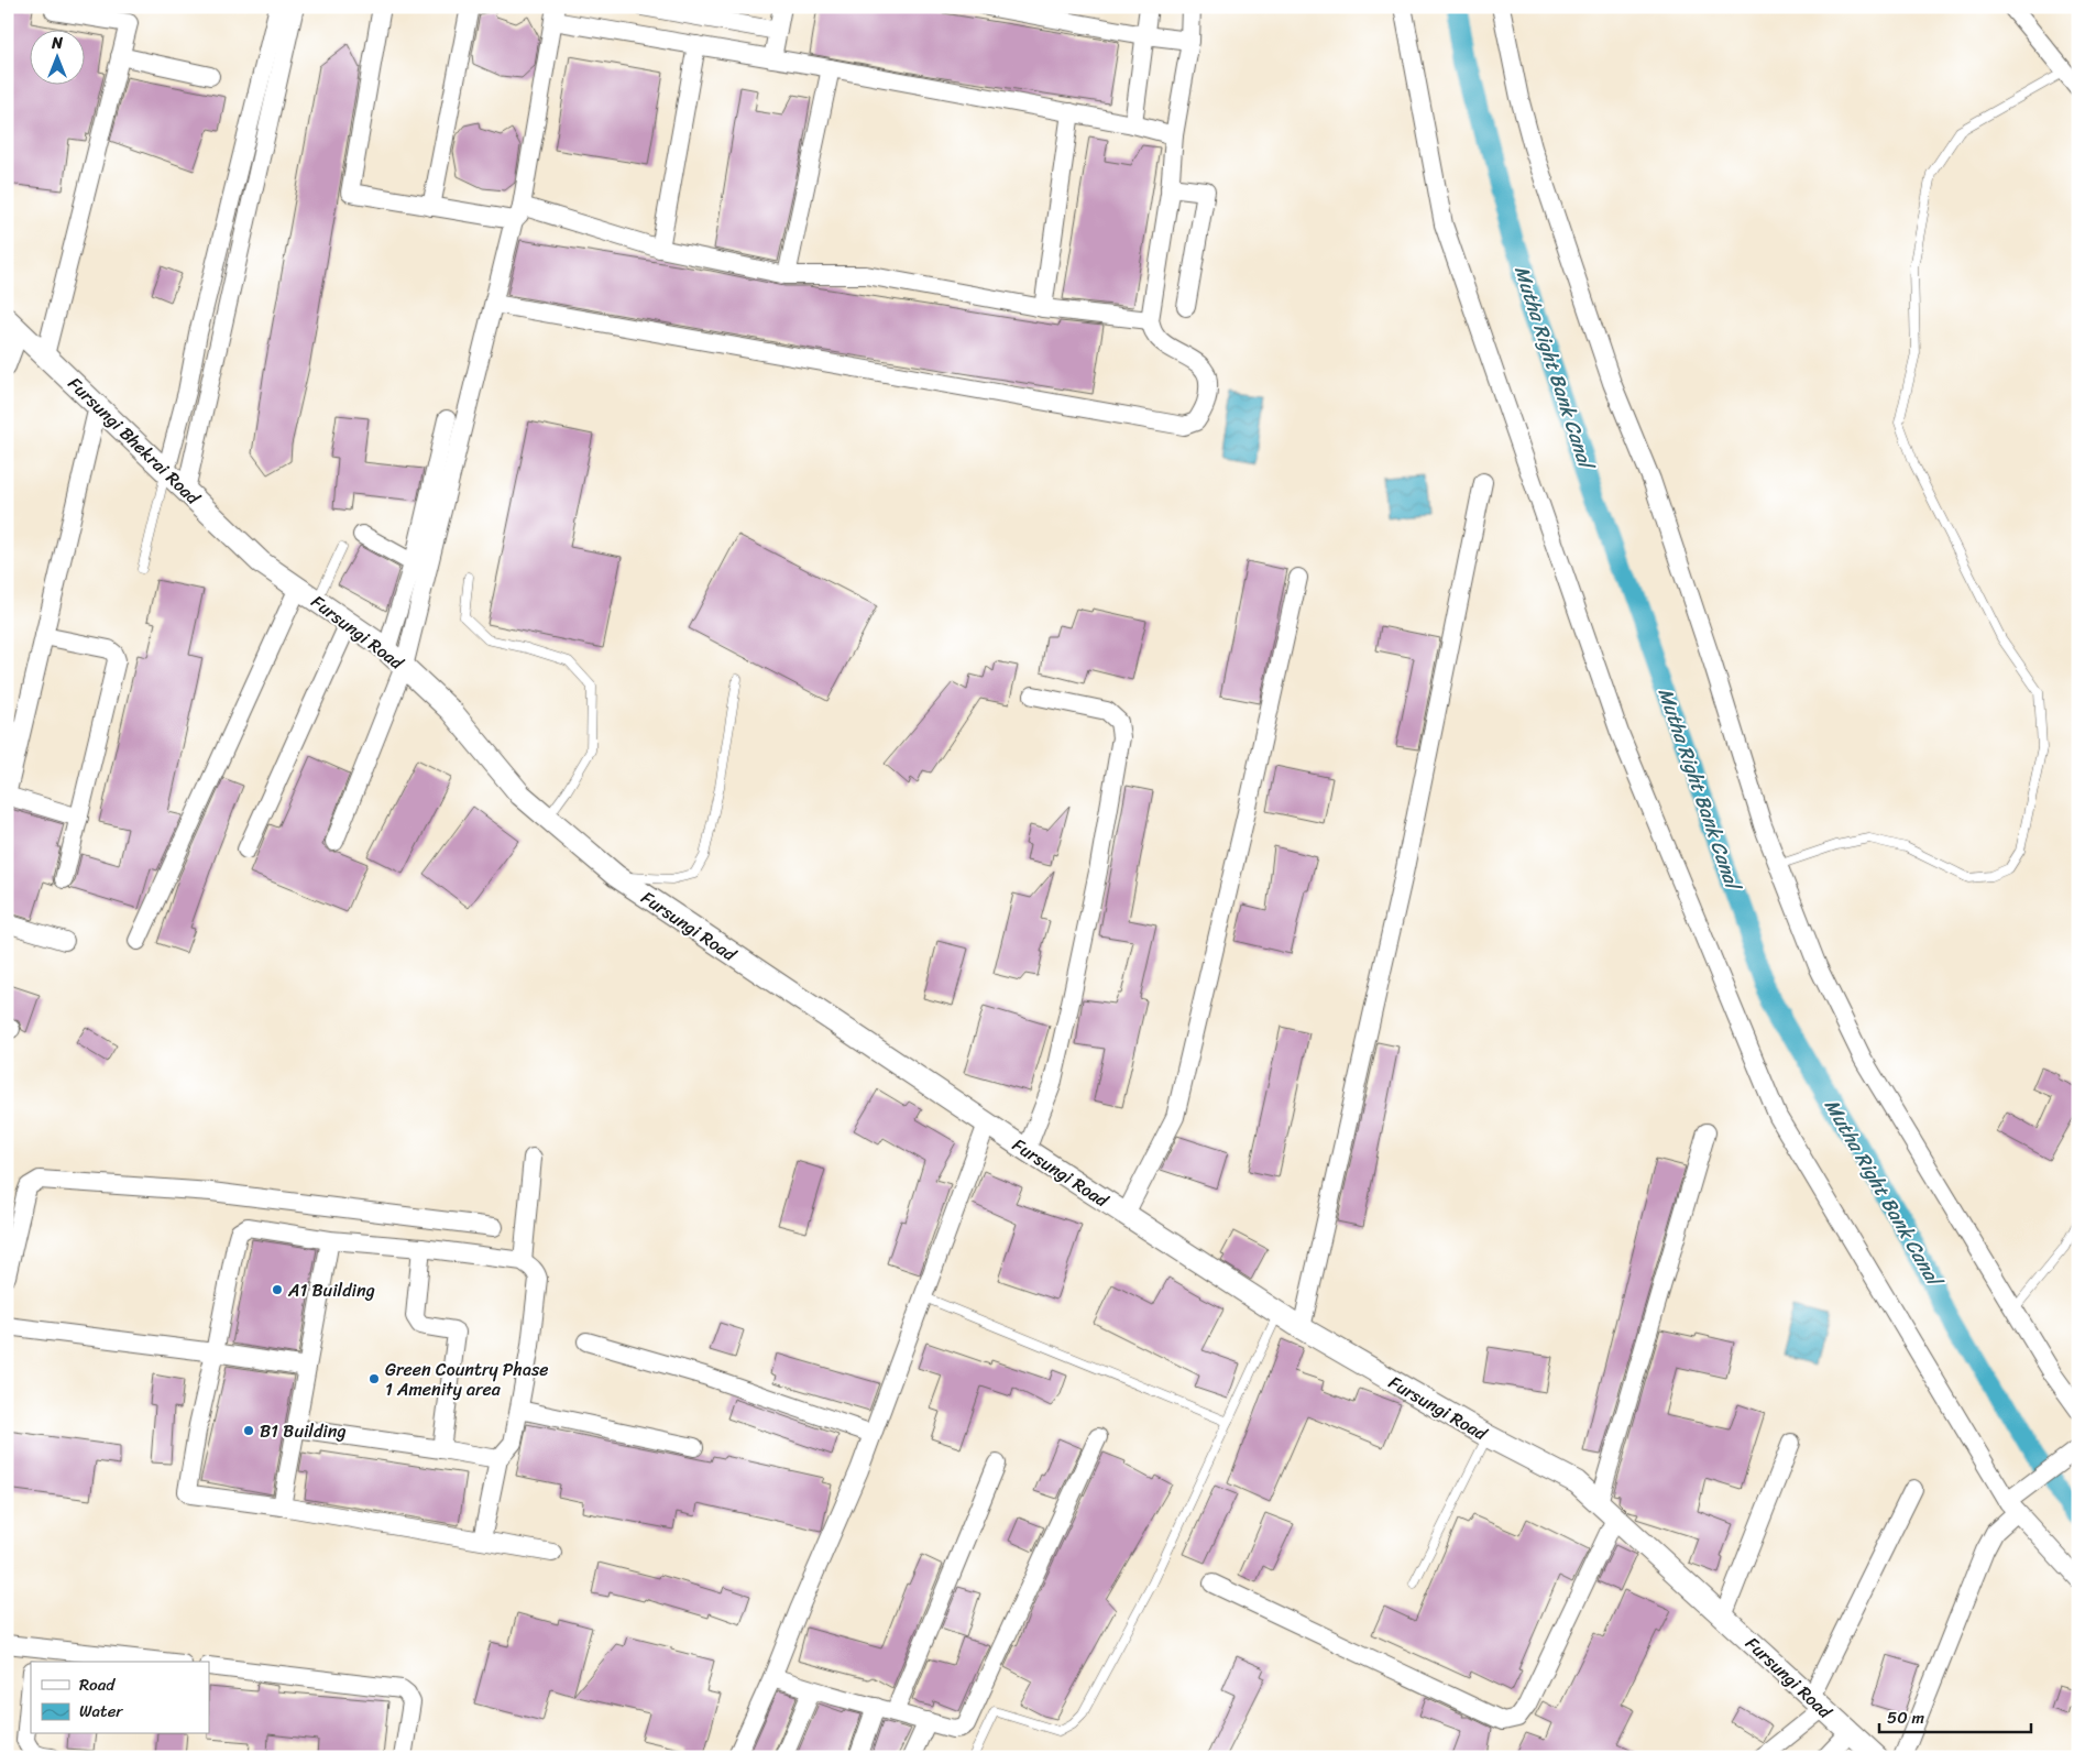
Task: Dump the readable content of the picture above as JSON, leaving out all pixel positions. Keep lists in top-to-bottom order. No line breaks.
{"streets":{"street":["Fursungi Bhekrai Road","Fursungi Road"]},"crossings":[["Fursungi Bhekrai Road","Fursungi Road"]],"water":["Mutha Right Bank Canal"],"places":["A1 Building","Green Country Phase 1 Amenity area","B1 Building"],"legend":["Road","Water"],"scale_bar":"50 m","north":"top"}
